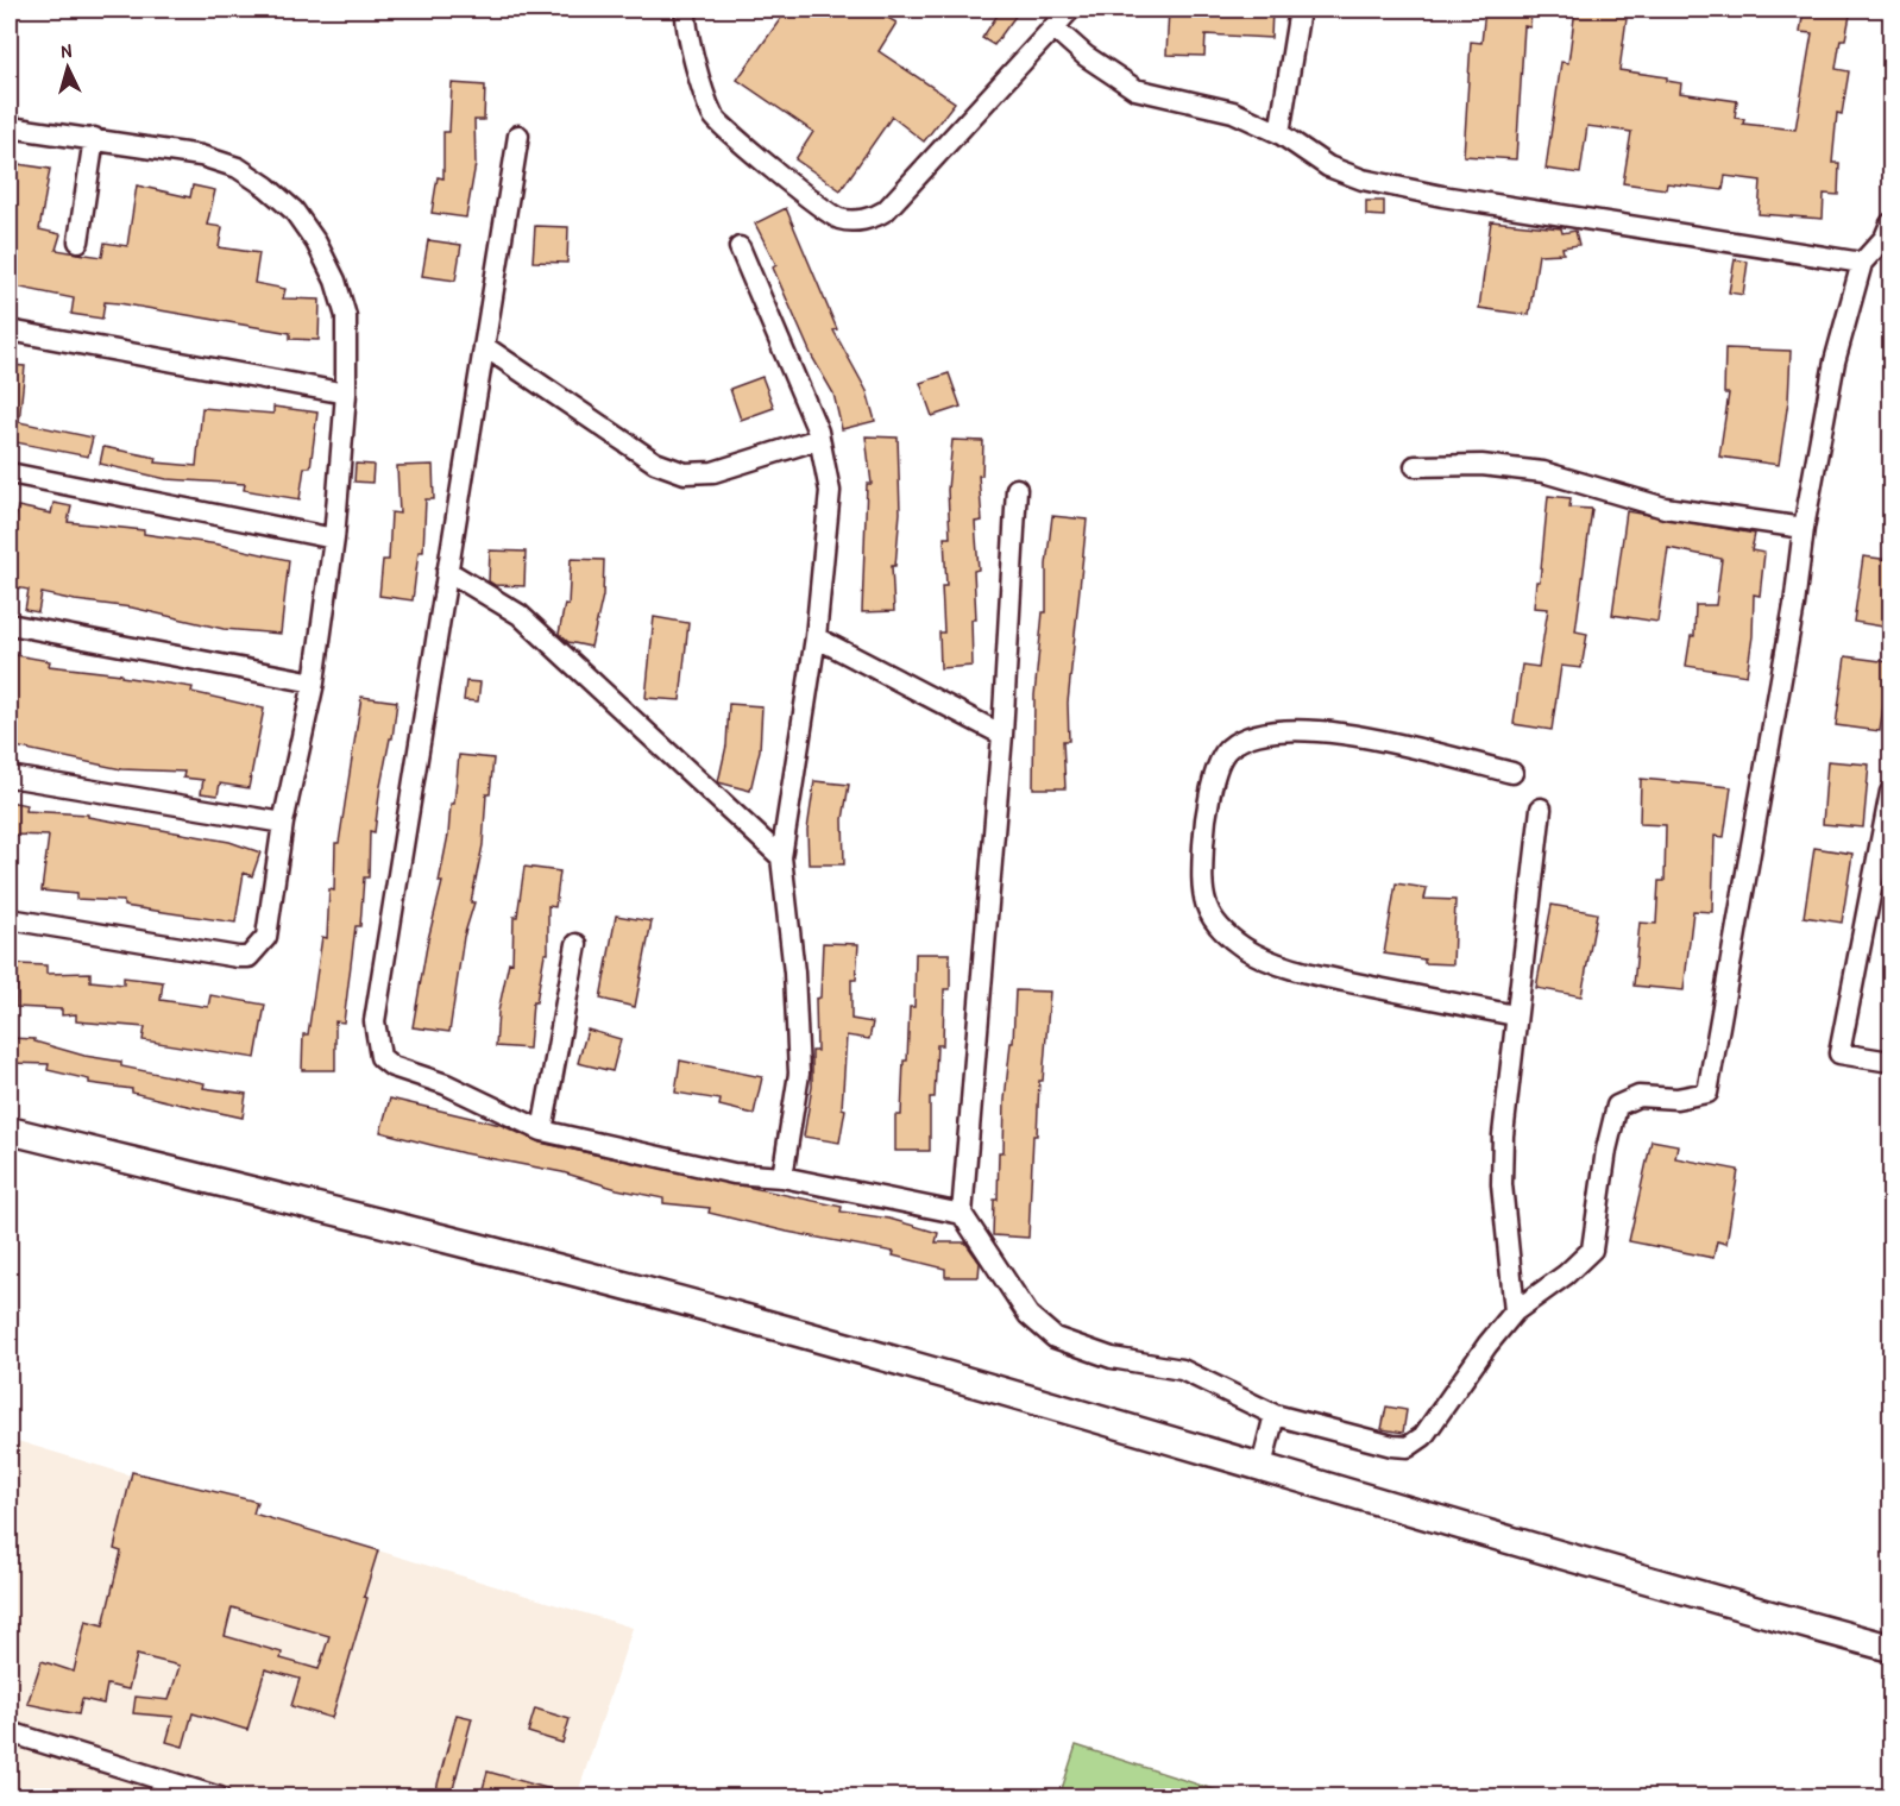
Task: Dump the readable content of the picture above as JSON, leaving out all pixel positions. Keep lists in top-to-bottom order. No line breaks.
{"north":"top"}
